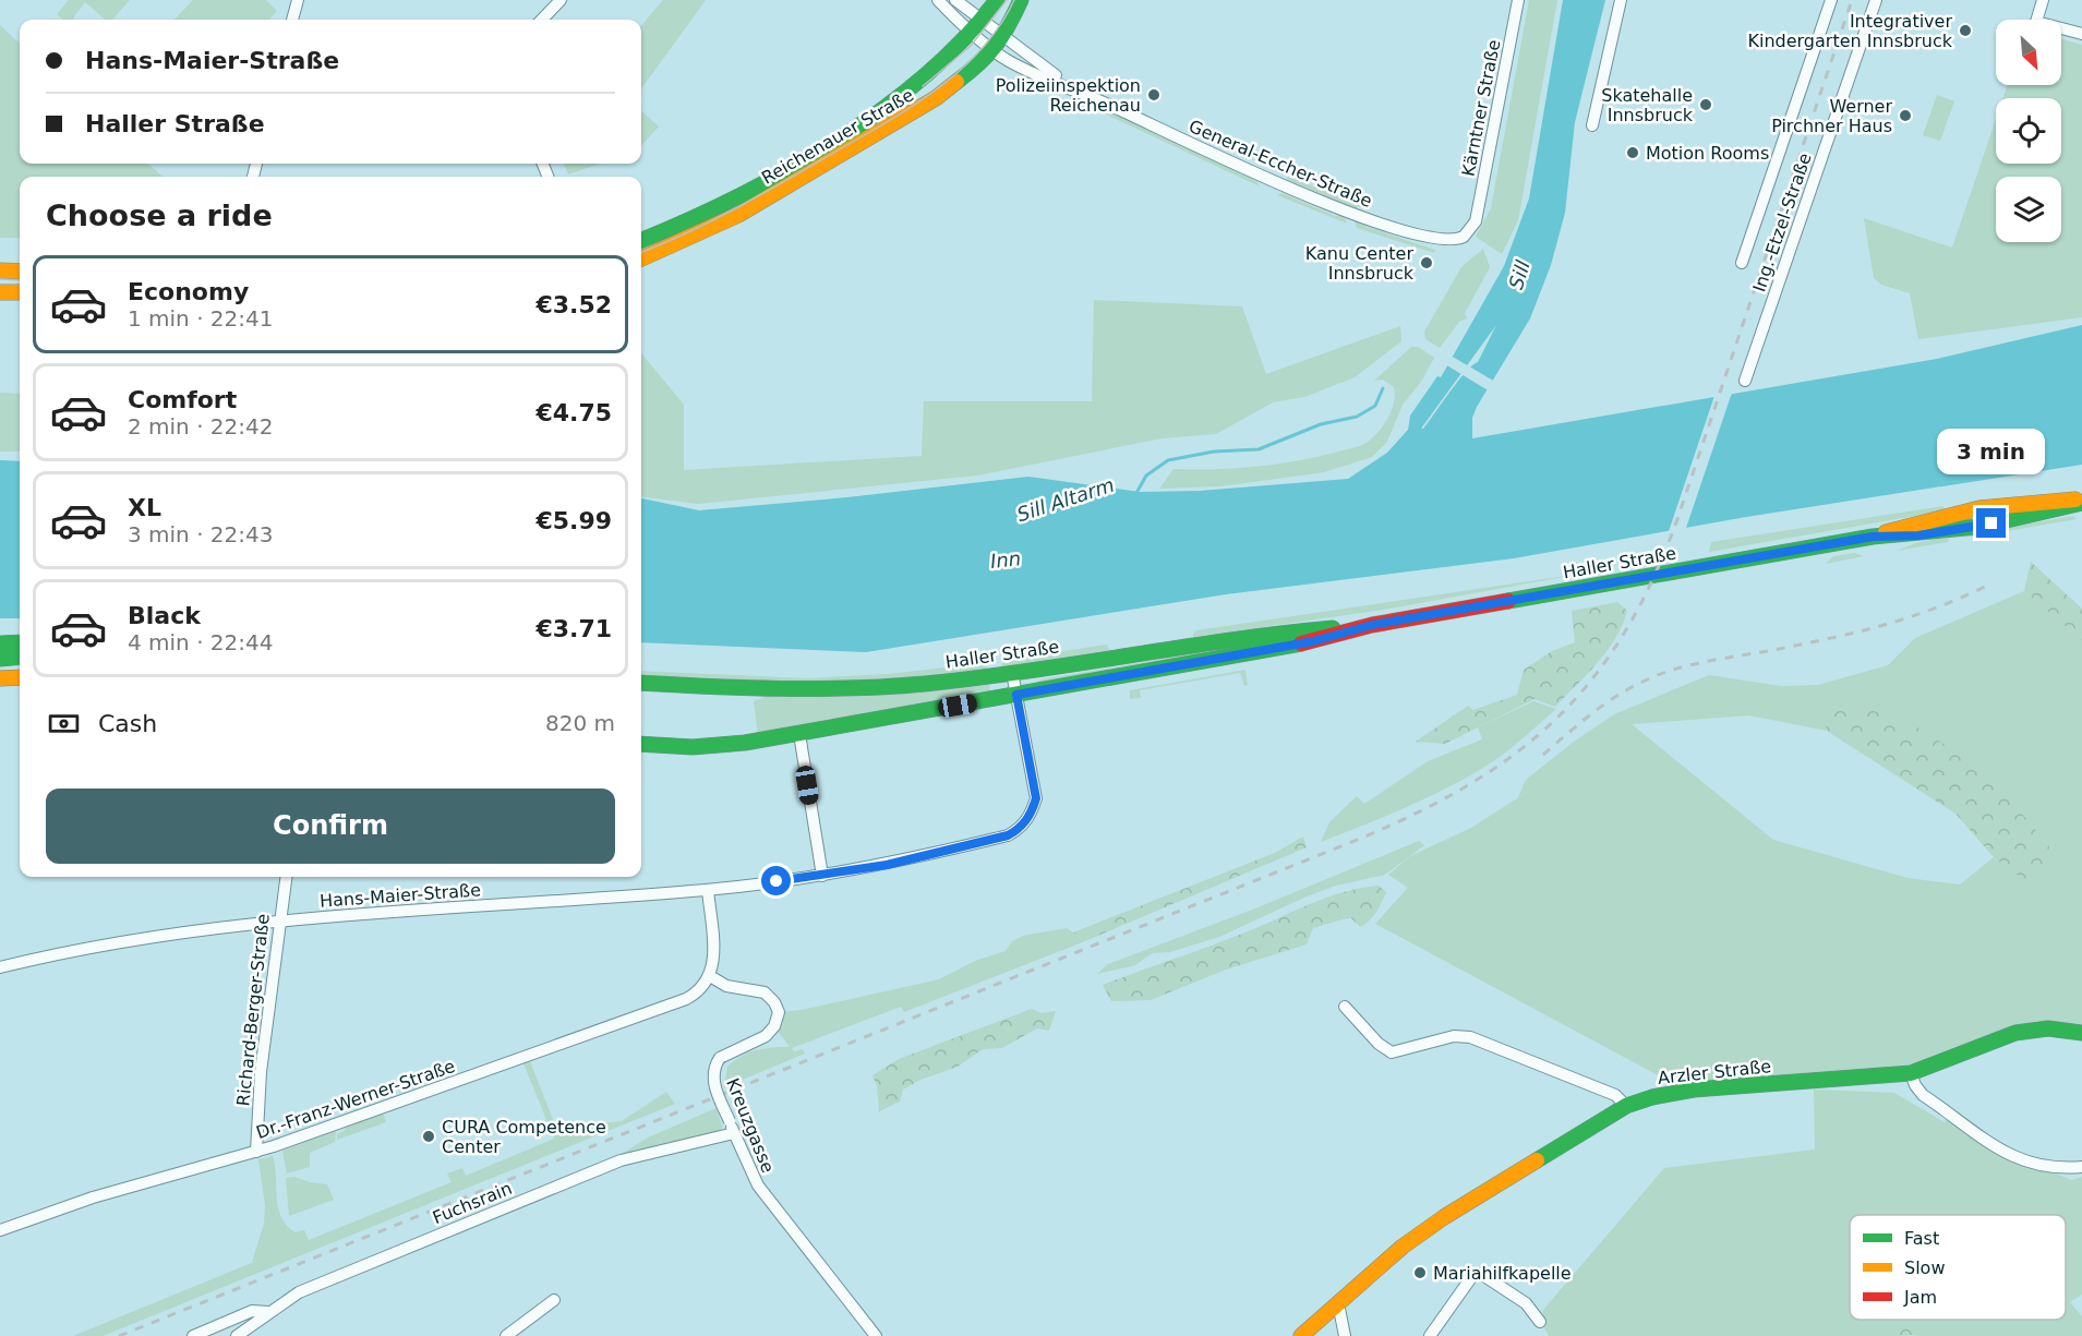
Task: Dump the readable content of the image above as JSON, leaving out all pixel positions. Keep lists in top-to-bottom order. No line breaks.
{"streets":{"main road":["Reichenauer Straße","Haller Straße","Arzler Straße"],"street":["Kärntner Straße","General-Eccher-Straße","Ing.-Etzel-Straße","Hans-Maier-Straße","Richard-Berger-Straße","Dr.-Franz-Werner-Straße","Kreuzgasse","Fuchsrain"]},"crossings":[["Kärntner Straße","General-Eccher-Straße"],["Reichenauer Straße","General-Eccher-Straße"],["Haller Straße","Hans-Maier-Straße"],["Hans-Maier-Straße","Richard-Berger-Straße"],["Richard-Berger-Straße","Dr.-Franz-Werner-Straße"],["Dr.-Franz-Werner-Straße","Kreuzgasse"],["Kreuzgasse","Fuchsrain"]],"water":["Sill","Sill Altarm","Inn"],"places":["Integrativer Kindergarten Innsbruck","Polizeiinspektion Reichenau","Skatehalle Innsbruck","Werner Pirchner Haus","Motion Rooms","Kanu Center Innsbruck","CURA Competence Center","Mariahilfkapelle"],"legend":["Fast","Slow","Jam"],"north":"bottom right","page":{"banner":["Hans-Maier-Straße","Haller Straße"],"heading":"Choose a ride","list":[{"name":"Economy","note":"1 min · 22:41","value":"€3.52"},{"name":"Comfort","note":"2 min · 22:42","value":"€4.75"},{"name":"XL","note":"3 min · 22:43","value":"€5.99"},{"name":"Black","note":"4 min · 22:44","value":"€3.71"}],"bubble":"3 min","pay":["Cash","820 m"],"buttons":"Confirm"}}
